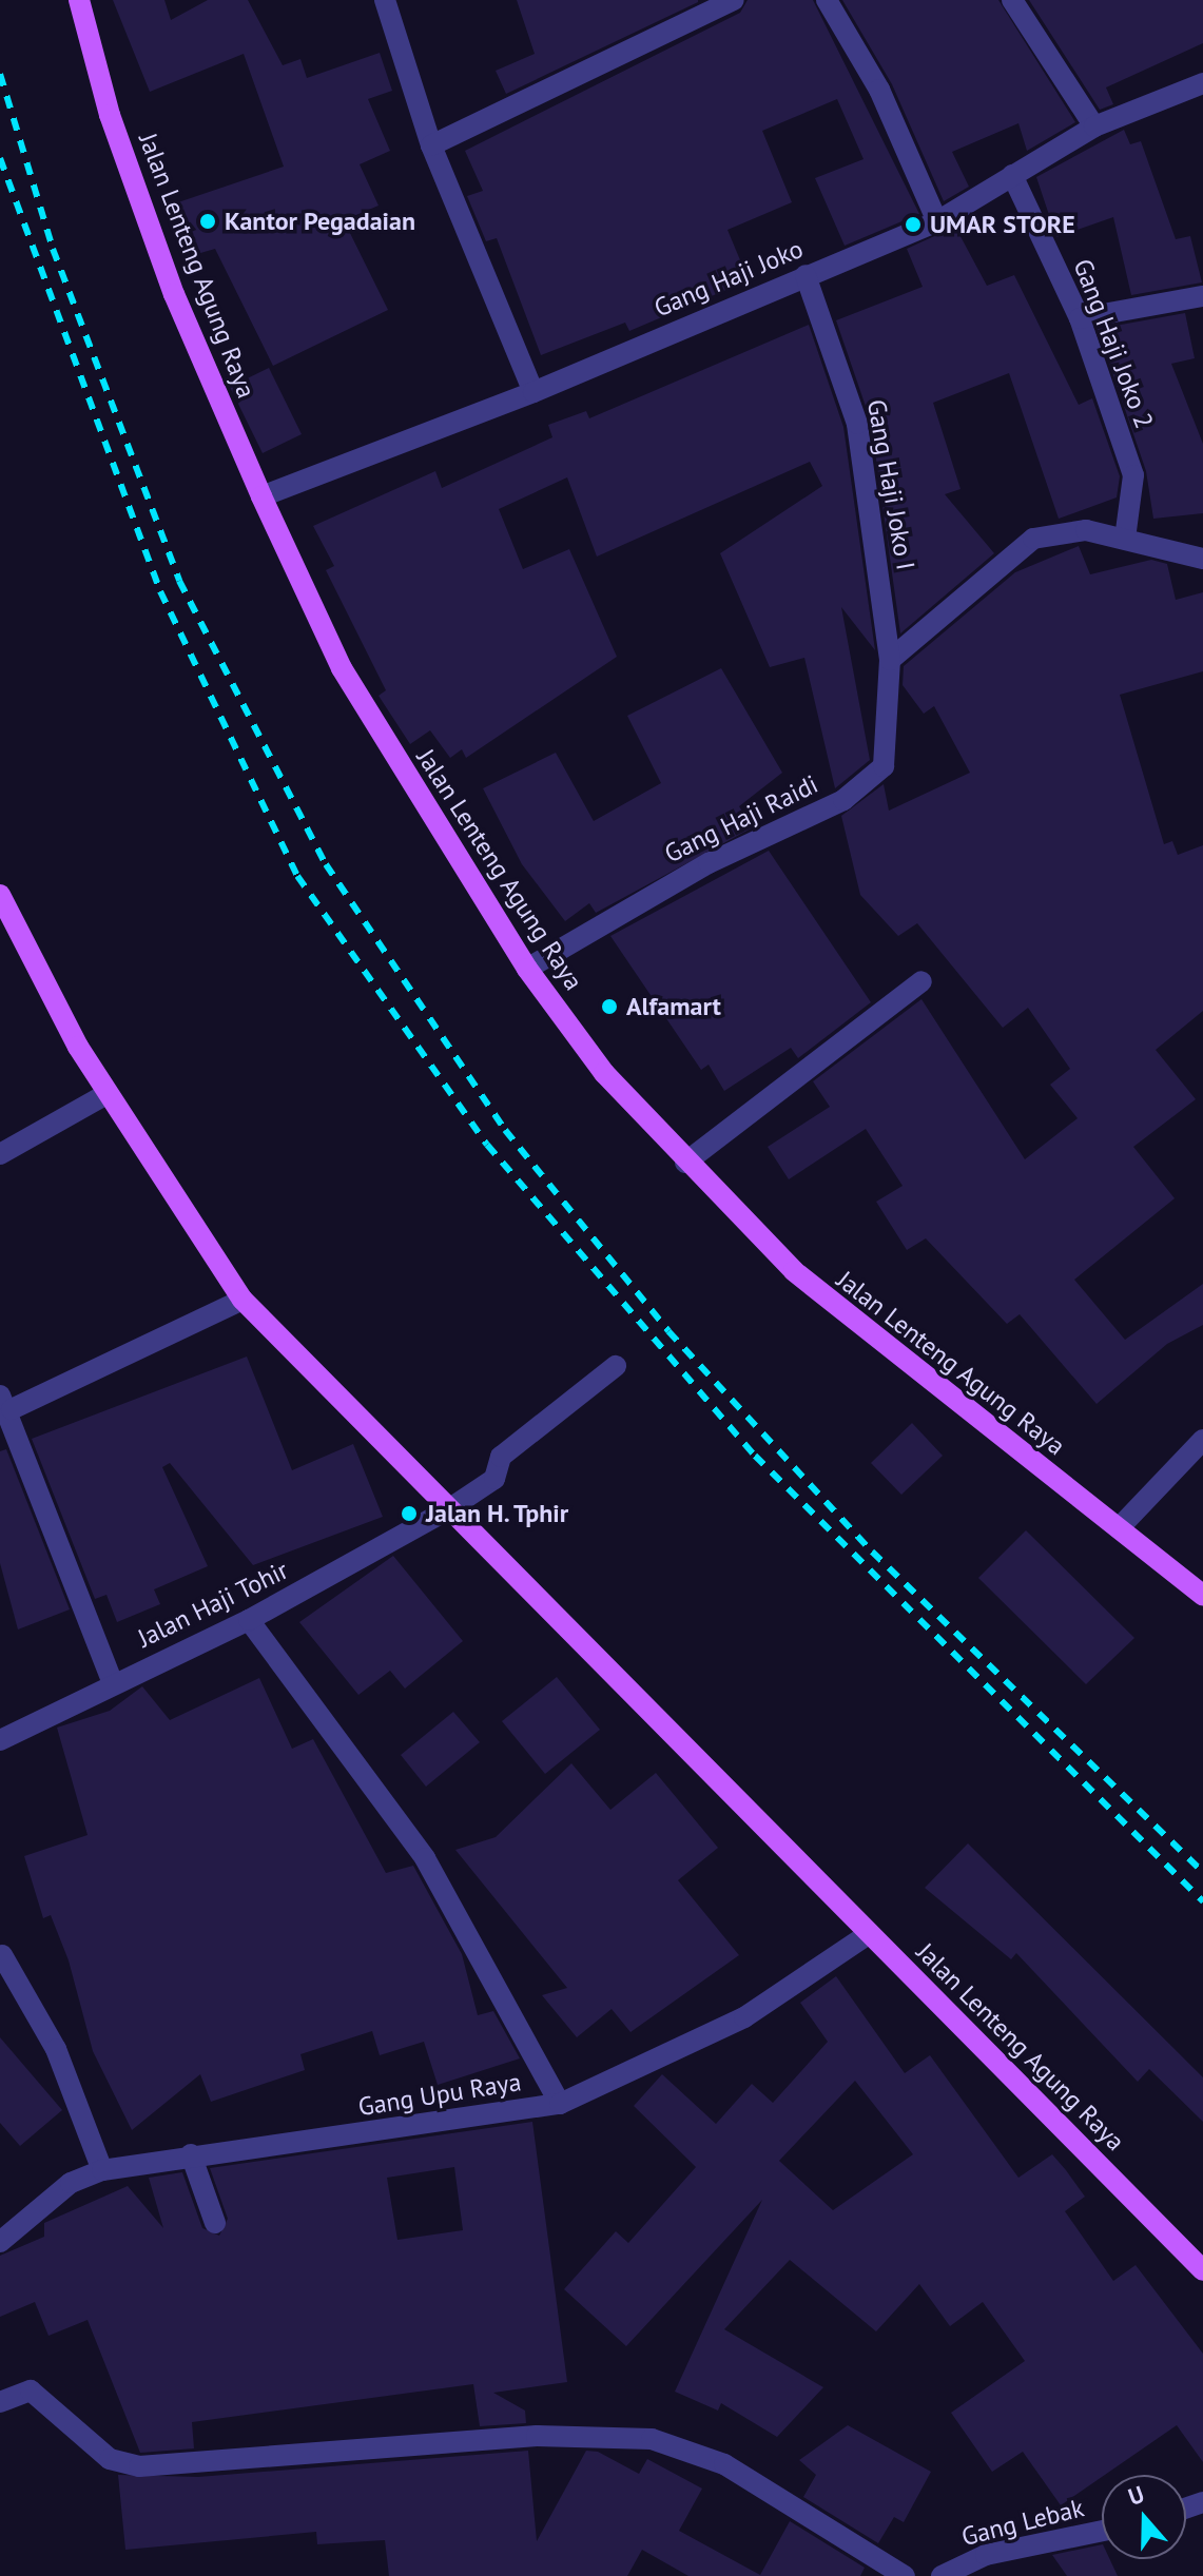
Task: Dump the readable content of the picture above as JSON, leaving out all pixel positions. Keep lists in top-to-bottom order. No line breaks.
{"streets":{"main road":["Jalan Lenteng Agung Raya"],"street":["Gang Haji Joko","Gang Haji Joko 2","Gang Haji Joko I","Gang Haji Raidi","Jalan Haji Tohir","Gang Upu Raya","Gang Lebak"]},"crossings":[["Jalan Lenteng Agung Raya","Gang Haji Joko"],["Jalan Lenteng Agung Raya","Gang Haji Raidi"],["Jalan Lenteng Agung Raya","Jalan Haji Tohir"],["Jalan Lenteng Agung Raya","Gang Upu Raya"],["Gang Haji Joko","Gang Haji Joko 2"],["Gang Haji Joko","Gang Haji Joko I"],["Gang Haji Joko I","Gang Haji Raidi"]],"places":["Kantor Pegadaian","UMAR STORE","Alfamart","Jalan H. Tphir"],"north":"top"}
